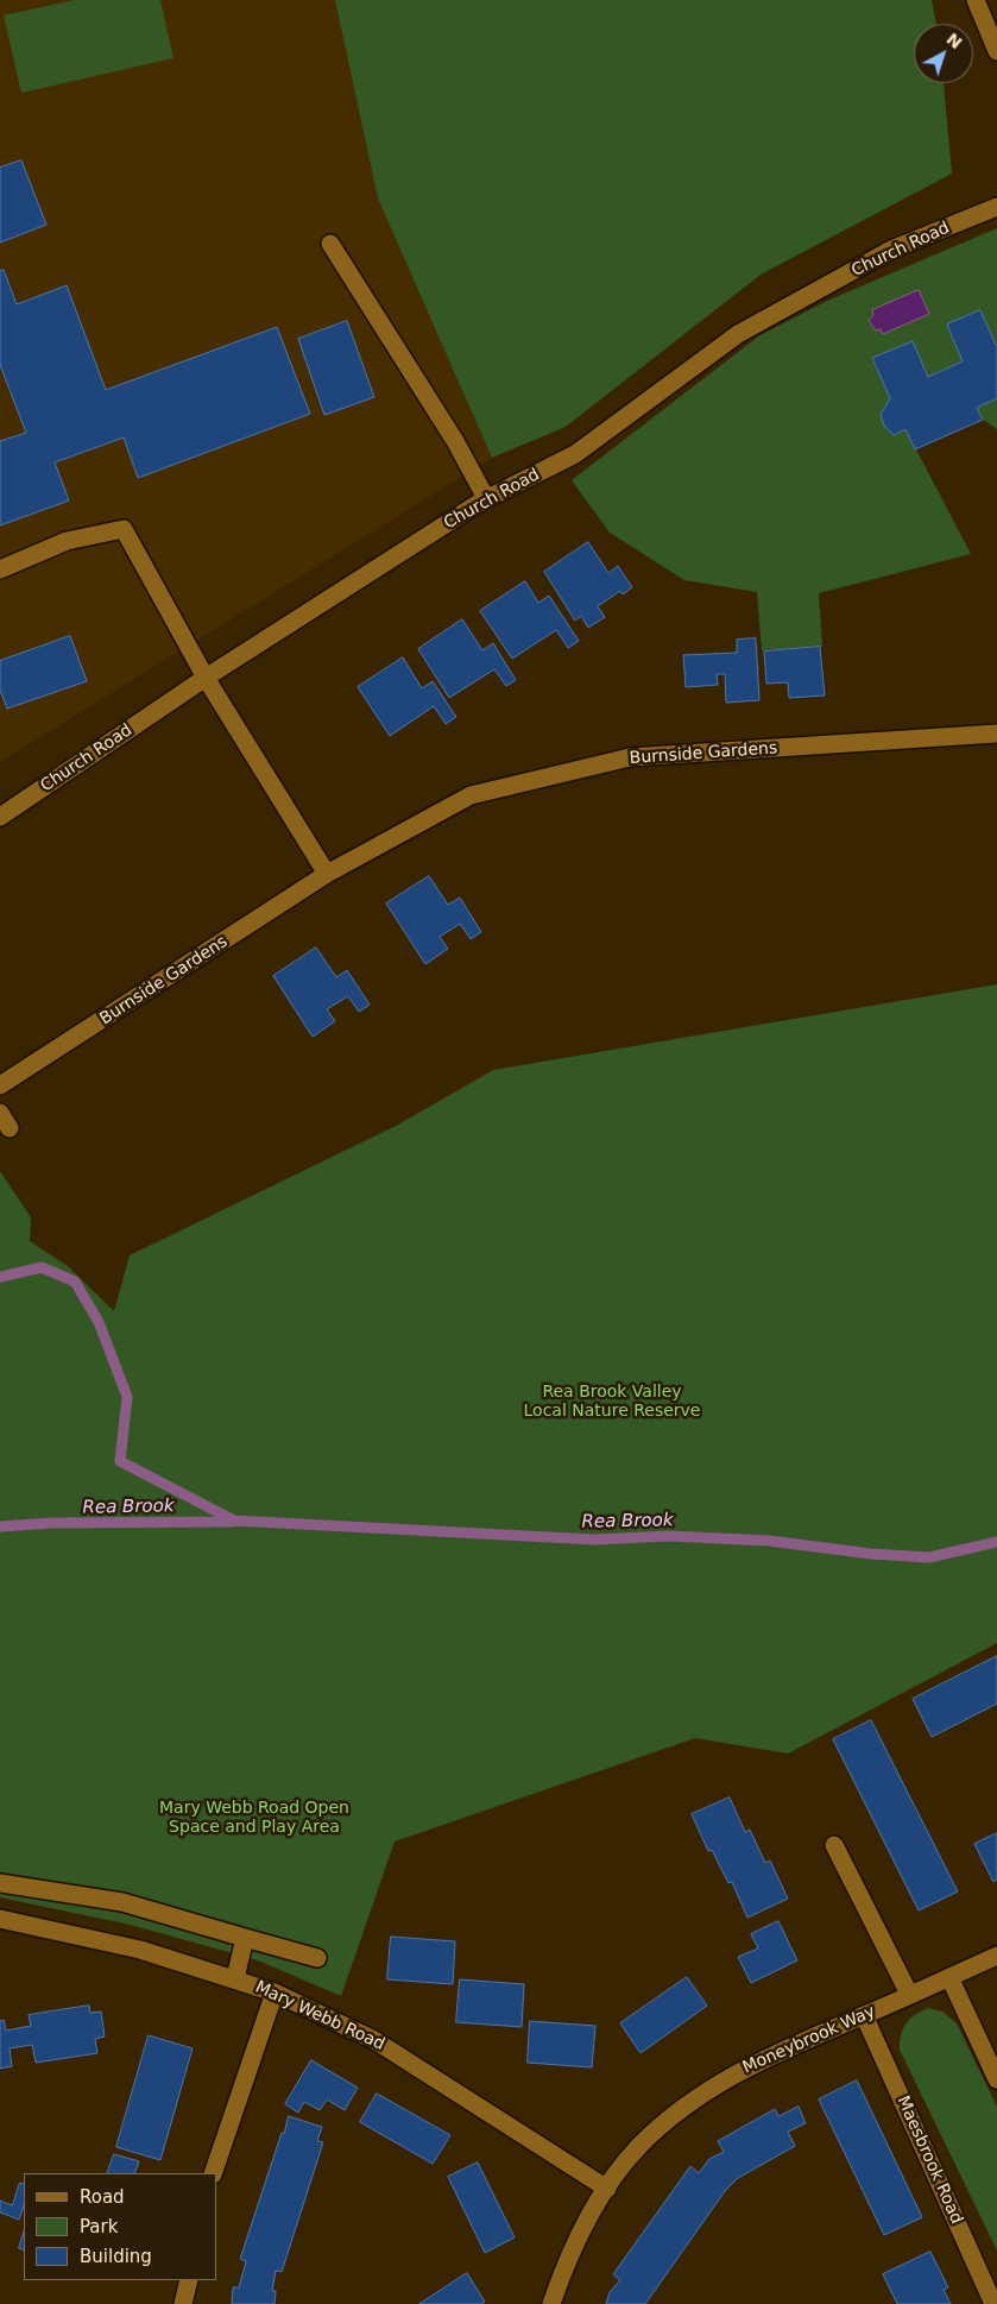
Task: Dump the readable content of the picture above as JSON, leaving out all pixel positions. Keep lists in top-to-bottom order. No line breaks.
{"streets":{"street":["Church Road","Burnside Gardens","Mary Webb Road","Moneybrook Way","Maesbrook Road"]},"crossings":[["Mary Webb Road","Moneybrook Way"],["Moneybrook Way","Maesbrook Road"]],"water":["Rea Brook"],"parks":["Rea Brook Valley Local Nature Reserve","Mary Webb Road Open Space and Play Area"],"legend":["Road","Park","Building"],"north":"top right"}
